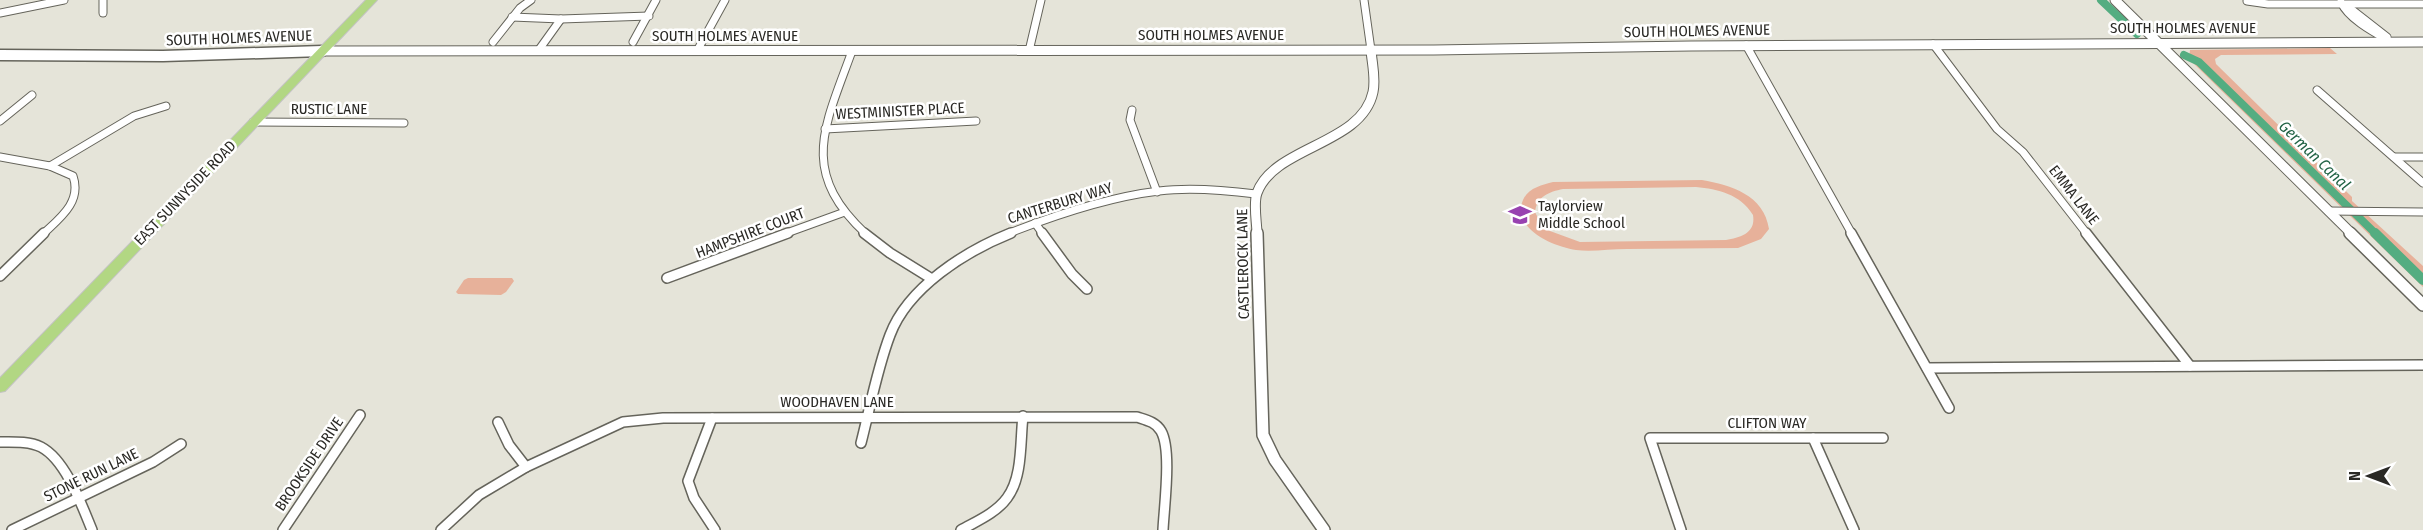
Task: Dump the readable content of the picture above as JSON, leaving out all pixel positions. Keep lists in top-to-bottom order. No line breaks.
{"streets":{"main road":["SOUTH HOLMES AVENUE","EAST SUNNYSIDE ROAD"],"street":["RUSTIC LANE","WESTMINISTER PLACE","EMMA LANE","CANTERBURY WAY","HAMPSHIRE COURT","CASTLEROCK LANE","WOODHAVEN LANE","CLIFTON WAY","BROOKSIDE DRIVE","STONE RUN LANE"]},"crossings":[["SOUTH HOLMES AVENUE","EAST SUNNYSIDE ROAD"],["SOUTH HOLMES AVENUE","EMMA LANE"],["SOUTH HOLMES AVENUE","CASTLEROCK LANE"],["RUSTIC LANE","EAST SUNNYSIDE ROAD"],["CANTERBURY WAY","CASTLEROCK LANE"],["CANTERBURY WAY","WOODHAVEN LANE"]],"water":["German Canal"],"places":{"school or university":["Taylorview Middle School"]},"north":"left"}
